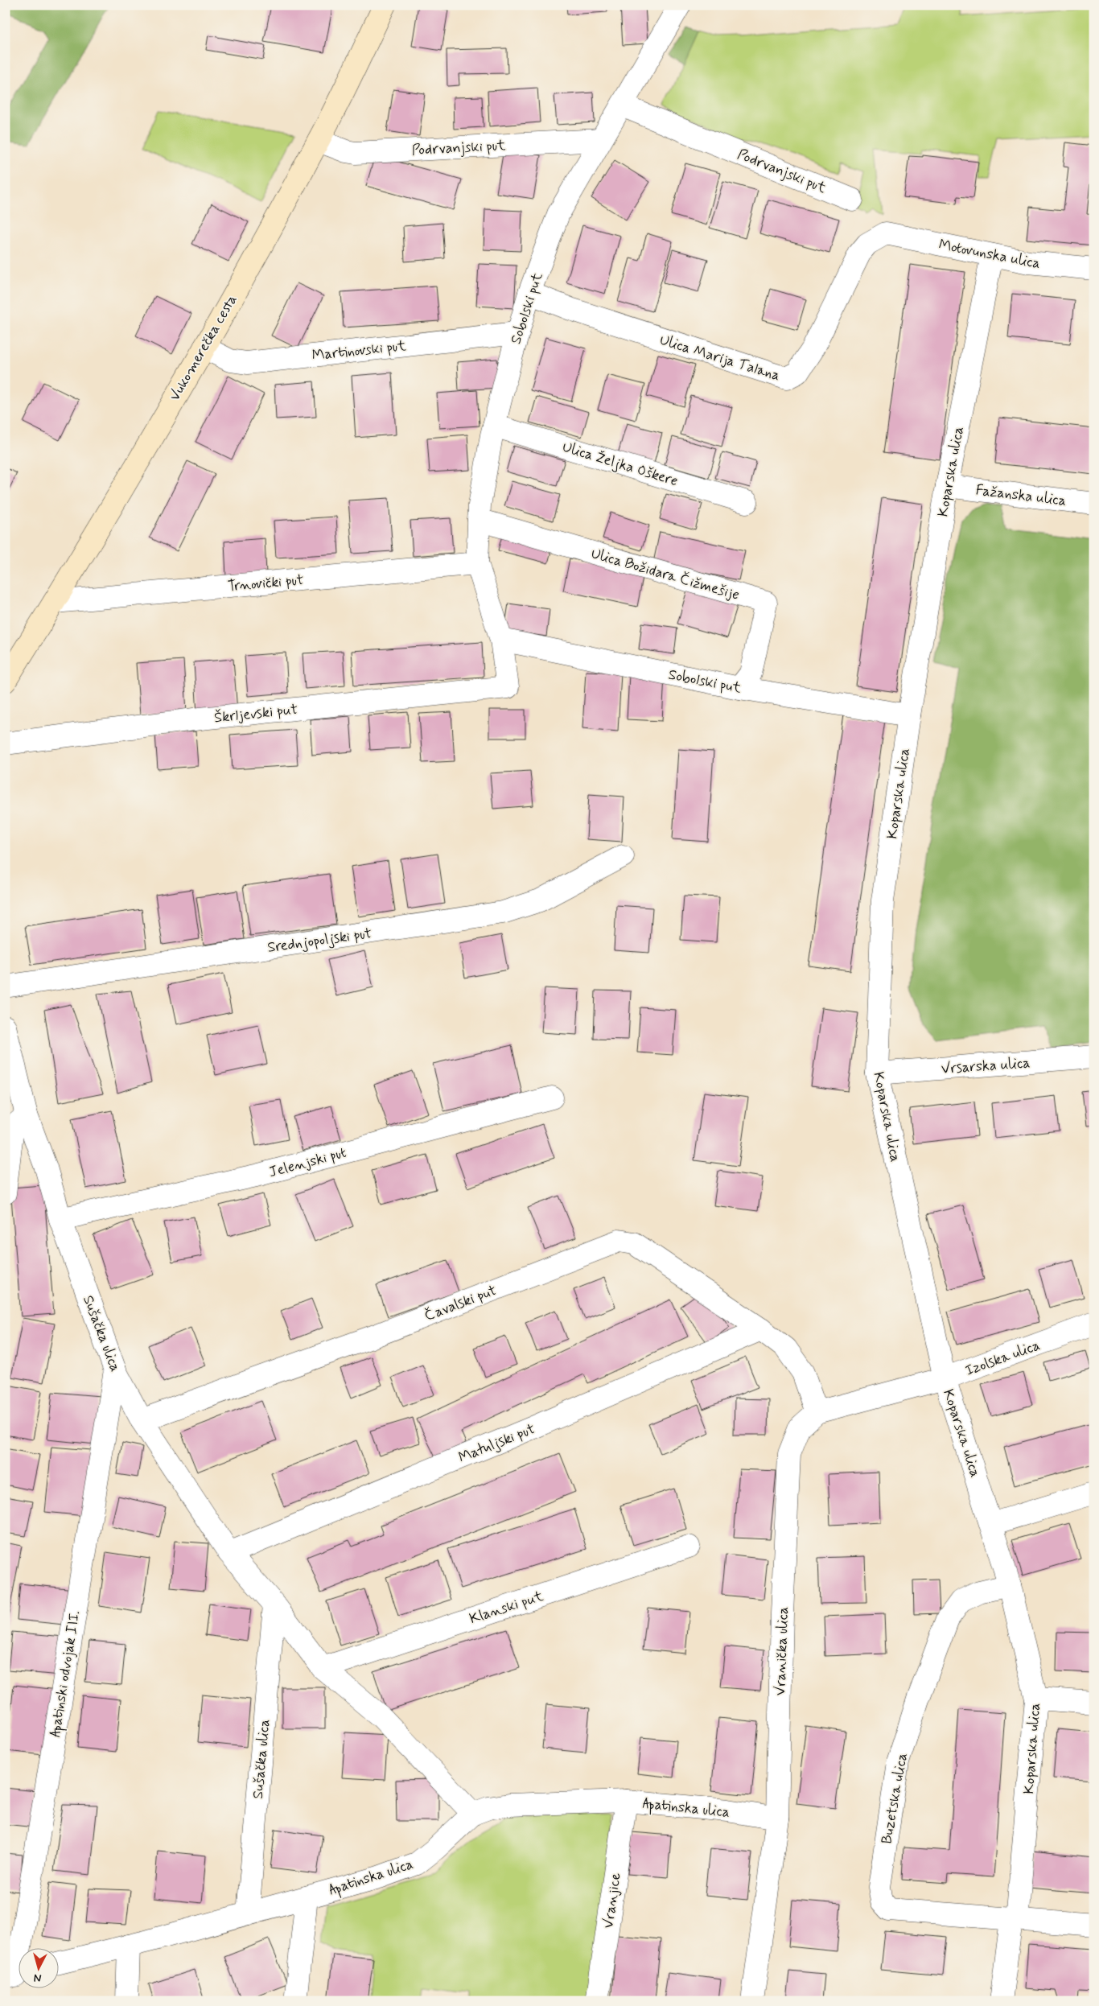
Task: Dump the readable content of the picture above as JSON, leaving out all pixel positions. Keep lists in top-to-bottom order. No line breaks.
{"streets":{"street":["Podrvanjski put","Motovunska ulica","Sobolski put","Vukomerečka cesta","Martinovski put","Ulica Marija Talana","Ulica Željka Oškere","Koparska ulica","Fažanska ulica","Ulica Božidara Čižmešije","Trnovički put","Škrljevski put","Srednjopoljski put","Vrsarska ulica","Jelenjski put","Čavalski put","Sušačka ulica","Izolska ulica","Matuljski put","Klanski put","Vranička ulica","Apatinski odvojak III.","Buzetska ulica","Apatinska ulica","Vranjice"]},"crossings":[["Podrvanjski put","Sobolski put"],["Podrvanjski put","Vukomerečka cesta"],["Motovunska ulica","Ulica Marija Talana"],["Motovunska ulica","Koparska ulica"],["Sobolski put","Martinovski put"],["Sobolski put","Ulica Marija Talana"],["Sobolski put","Ulica Željka Oškere"],["Sobolski put","Koparska ulica"],["Sobolski put","Ulica Božidara Čižmešije"],["Sobolski put","Trnovički put"],["Sobolski put","Škrljevski put"],["Vukomerečka cesta","Martinovski put"],["Vukomerečka cesta","Trnovički put"],["Koparska ulica","Fažanska ulica"],["Koparska ulica","Vrsarska ulica"],["Koparska ulica","Izolska ulica"],["Koparska ulica","Buzetska ulica"],["Jelenjski put","Sušačka ulica"],["Čavalski put","Sušačka ulica"],["Čavalski put","Matuljski put"],["Sušačka ulica","Matuljski put"],["Sušačka ulica","Klanski put"],["Sušačka ulica","Apatinski odvojak III."],["Sušačka ulica","Apatinska ulica"],["Izolska ulica","Vranička ulica"],["Vranička ulica","Apatinska ulica"],["Apatinska ulica","Vranjice"]],"north":"bottom"}
